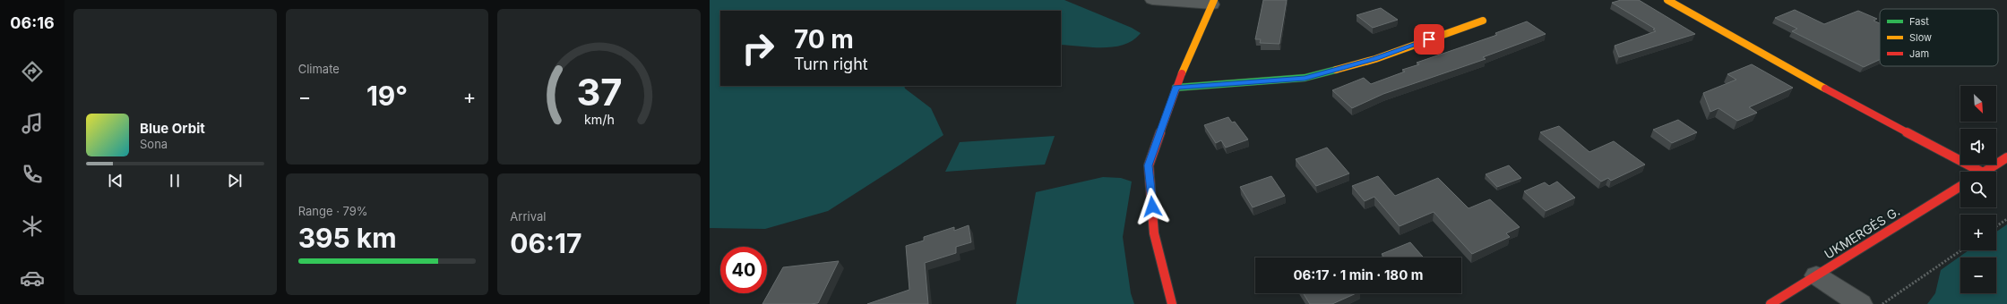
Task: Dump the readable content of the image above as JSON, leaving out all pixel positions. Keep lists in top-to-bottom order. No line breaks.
{"streets":{"main road":["UKMERGĖS G."]},"legend":["Fast","Slow","Jam"],"north":"bottom right","page":{"tabs":"06:16","tile":["Climate",["Range · 79%","395 km"],["Arrival","06:17"]],"turn":["70 m","Turn right"],"heat":["−","19°","+"],"map_buttons":["+","−"],"song":["Blue Orbit","Sona"],"limit":"40","trip":"06:17 · 1 min · 180 m","gauge":["37","km/h"]}}
